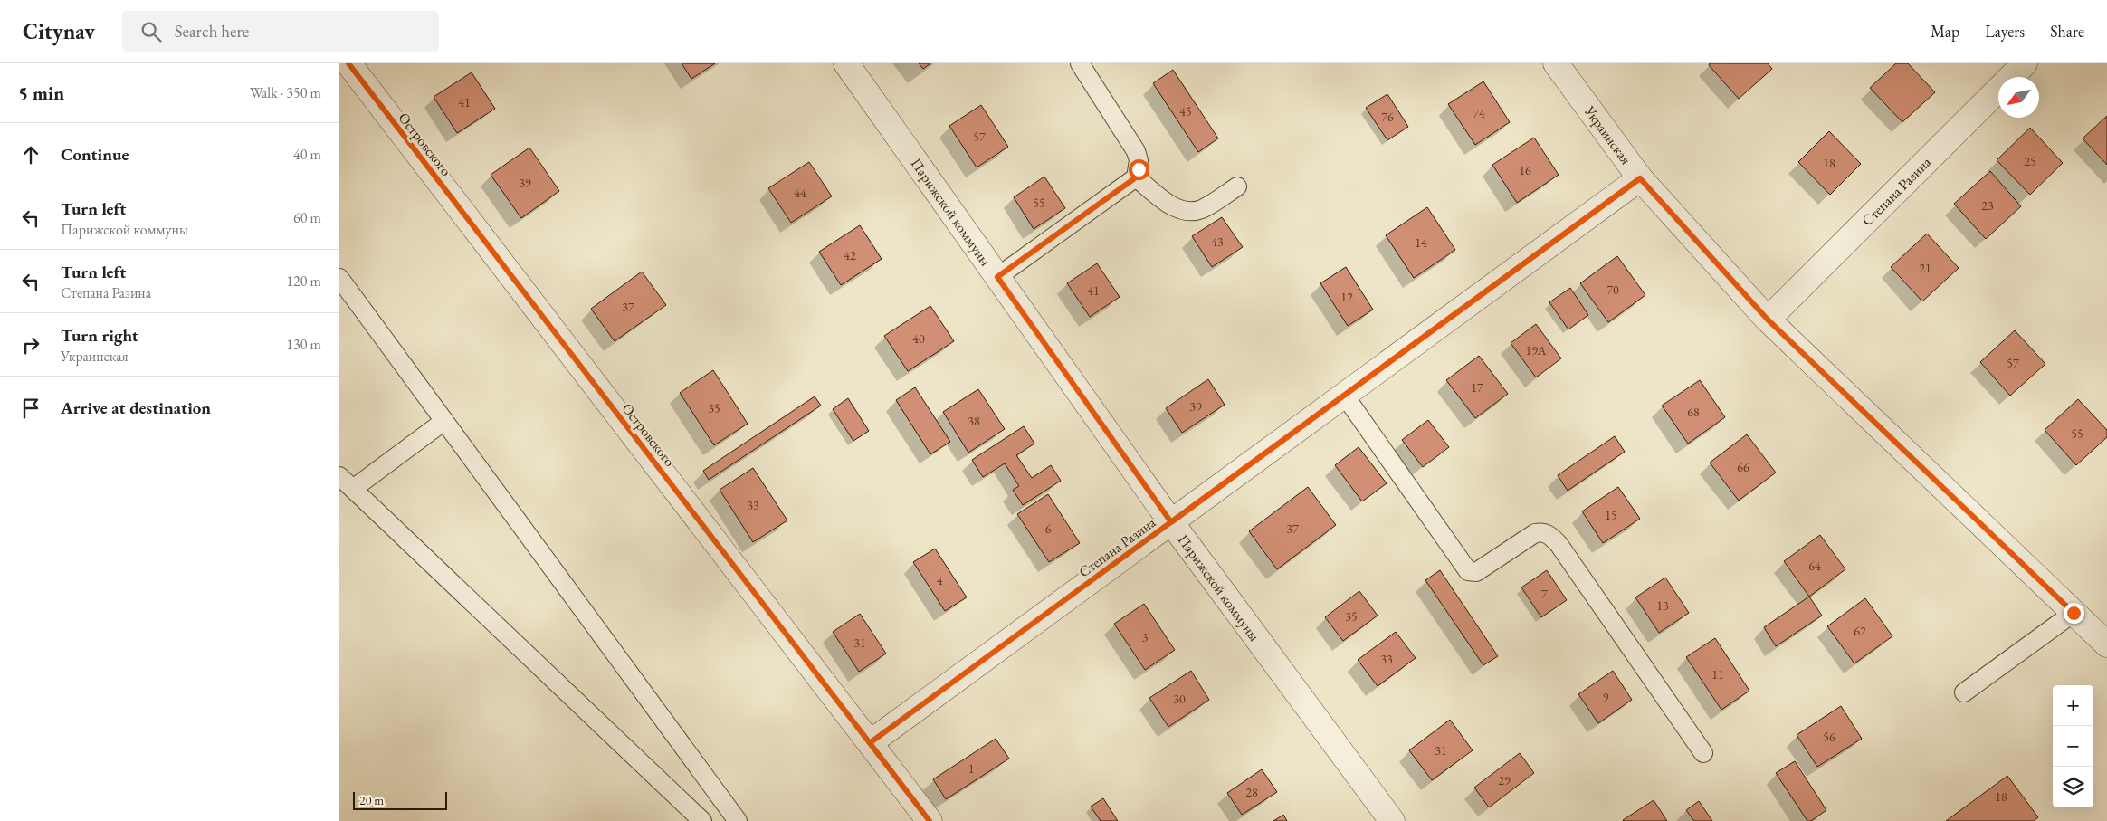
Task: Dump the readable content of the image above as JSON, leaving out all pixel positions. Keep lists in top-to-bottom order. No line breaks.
{"streets":{"street":["Украинская","Островского","Степана Разина","Парижской коммуны"]},"crossings":[["Украинская","Степана Разина"],["Островского","Степана Разина"],["Степана Разина","Парижской коммуны"]],"house_numbers":["41","45","74","76","57","25","18","16","39","44","55","23","43","14","42","21","70","41","12","37","40","19А","57","17","39","35","68","38","55","66","33","15","6","37","64","4","7","13","35","62","3","31","33","11","9","30","56","31","1","29","28","18"],"scale_bar":"20 m","north":"bottom left","page":{"header":"Citynav","search":"Search here","nav":["Map","Layers","Share"],"heading":["5 min","Walk · 350 m"],"list":[["Continue","40 m"],["Turn left","Парижской коммуны","60 m"],["Turn left","Степана Разина","120 m"],["Turn right","Украинская","130 m"],"Arrive at destination"],"map_buttons":["+","−"],"scale":"20 m"}}
